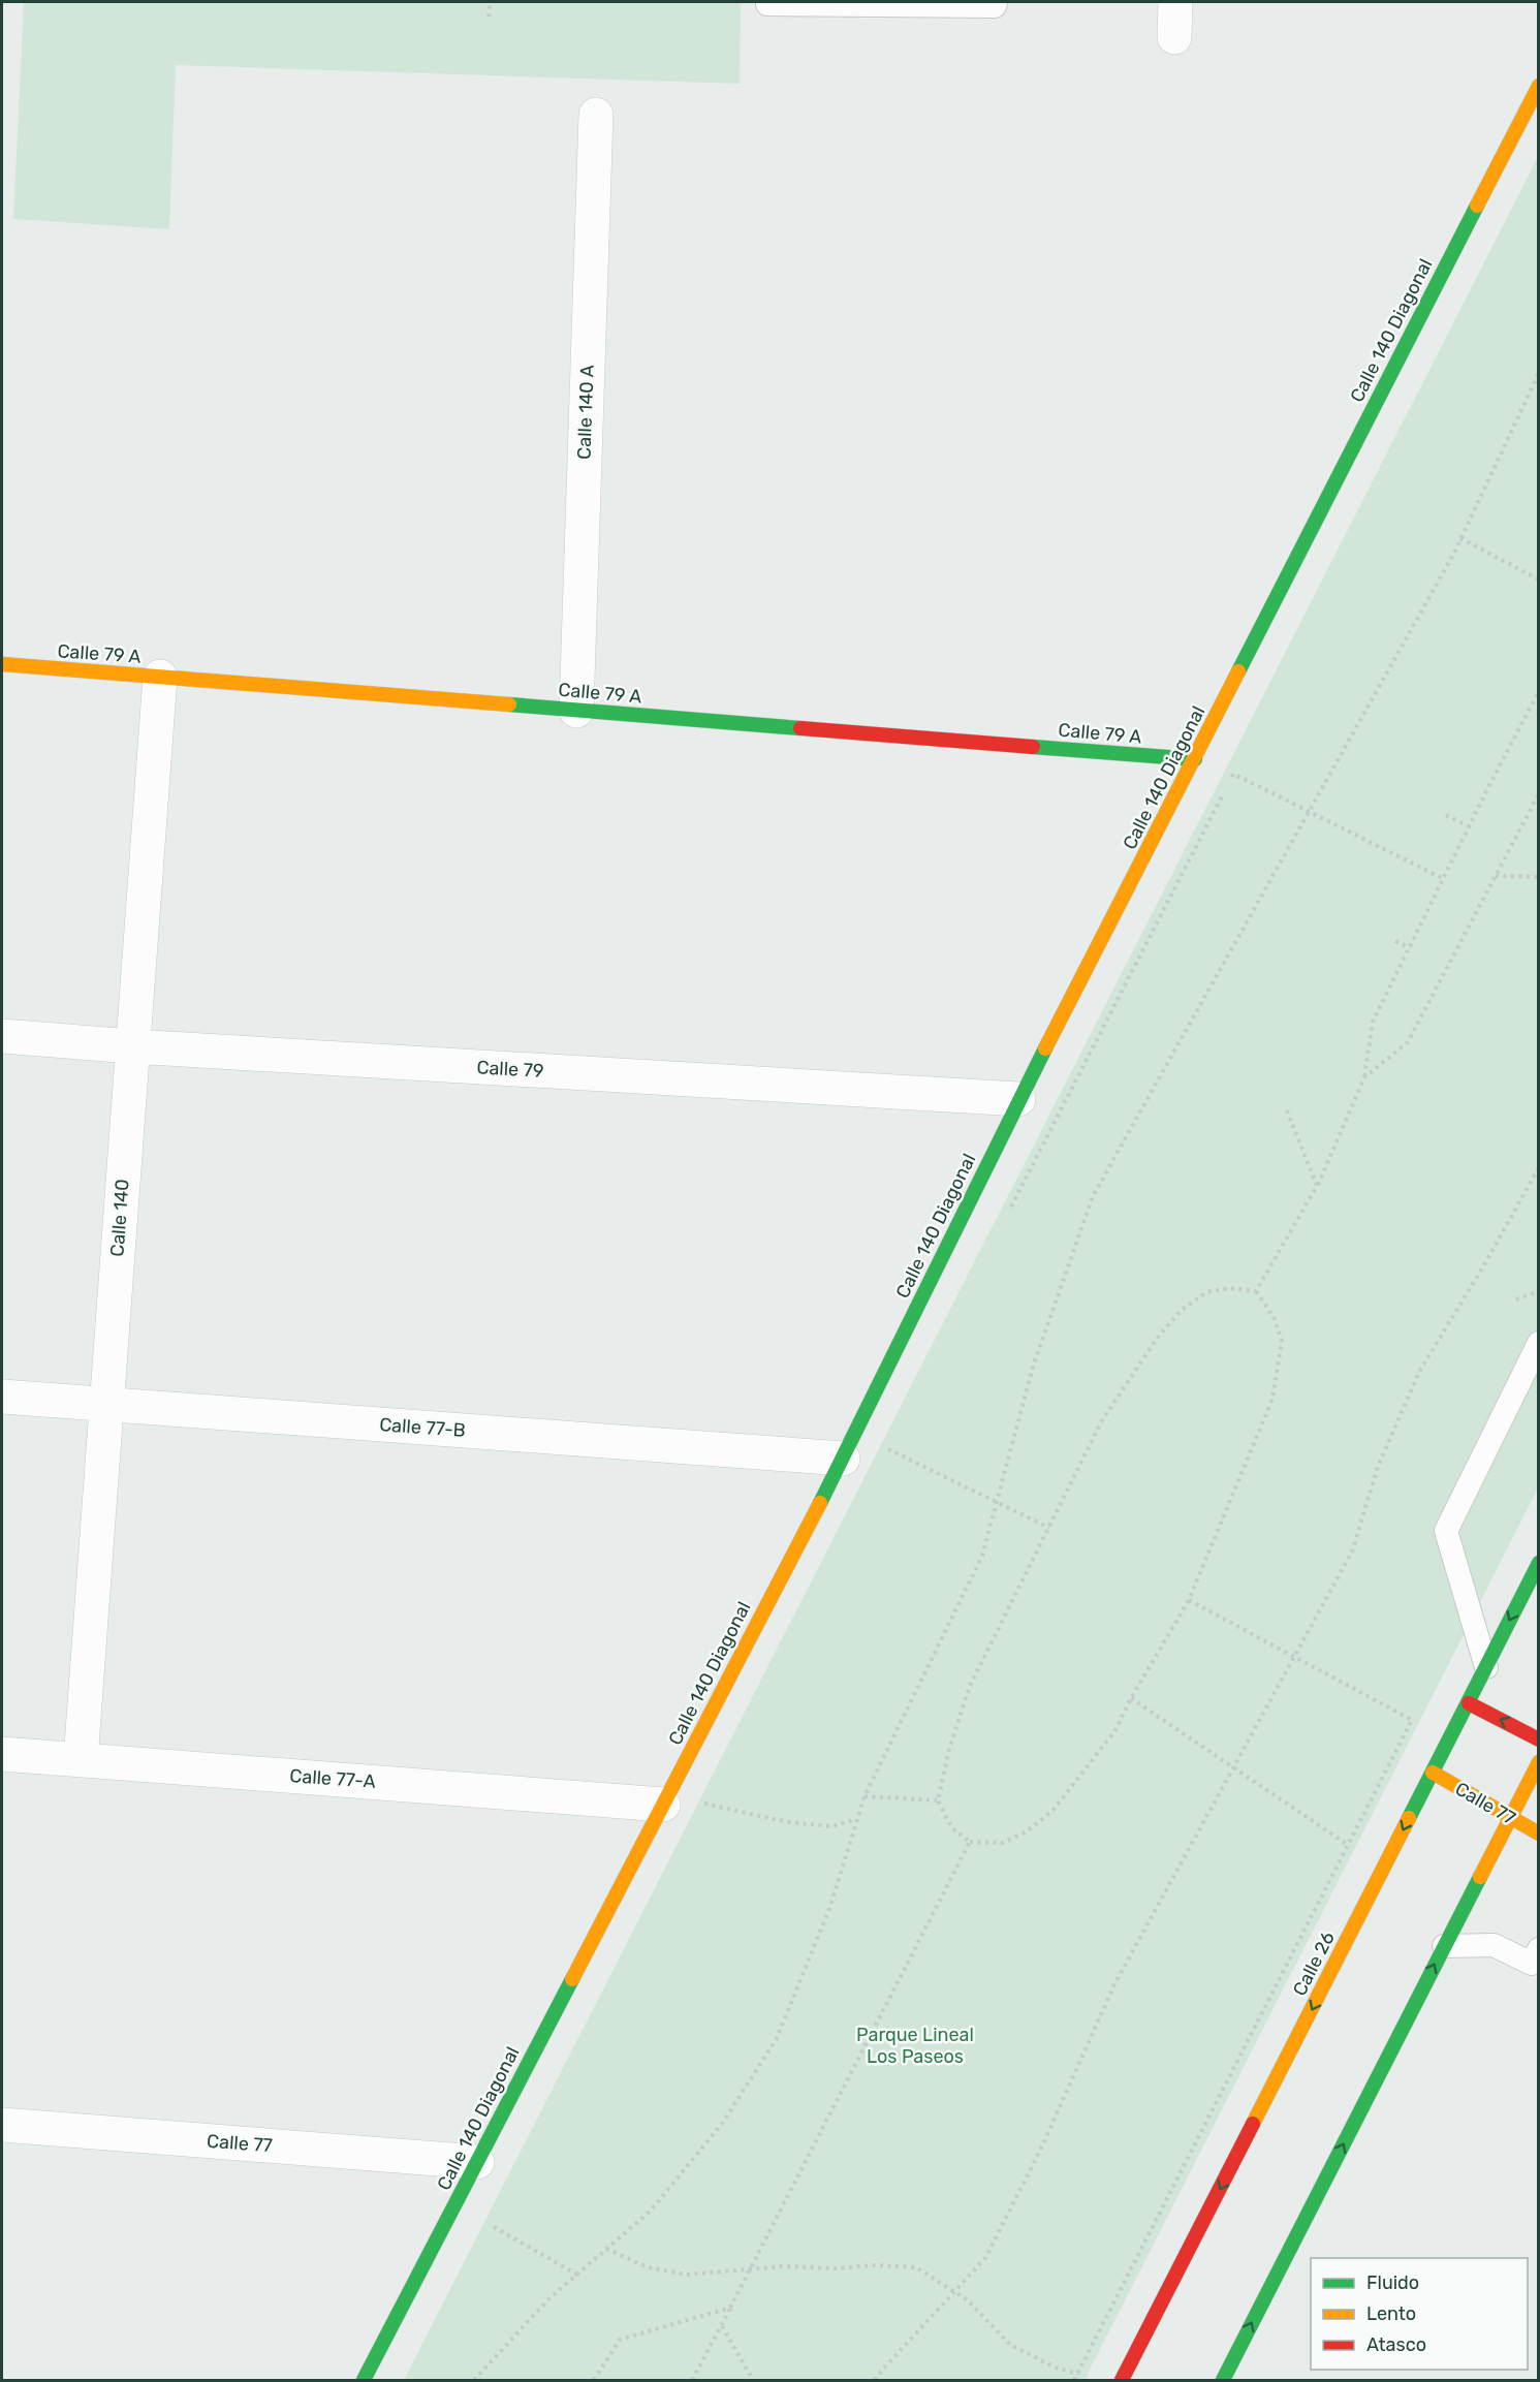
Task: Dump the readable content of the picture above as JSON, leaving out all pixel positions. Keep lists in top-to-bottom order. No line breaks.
{"streets":{"street":["Calle 140 Diagonal","Calle 140 A","Calle 79 A","Calle 79","Calle 140","Calle 77-B","Calle 77-A","Calle 77","Calle 26"]},"crossings":[["Calle 140 Diagonal","Calle 79 A"],["Calle 140 Diagonal","Calle 79"],["Calle 140 Diagonal","Calle 77-B"],["Calle 140 Diagonal","Calle 77-A"],["Calle 140 Diagonal","Calle 77"],["Calle 140 A","Calle 79 A"],["Calle 79 A","Calle 140"],["Calle 79","Calle 140"],["Calle 140","Calle 77-B"],["Calle 140","Calle 77-A"],["Calle 77","Calle 26"]],"parks":["Parque Lineal Los Paseos"],"legend":["Fluido","Lento","Atasco"]}
